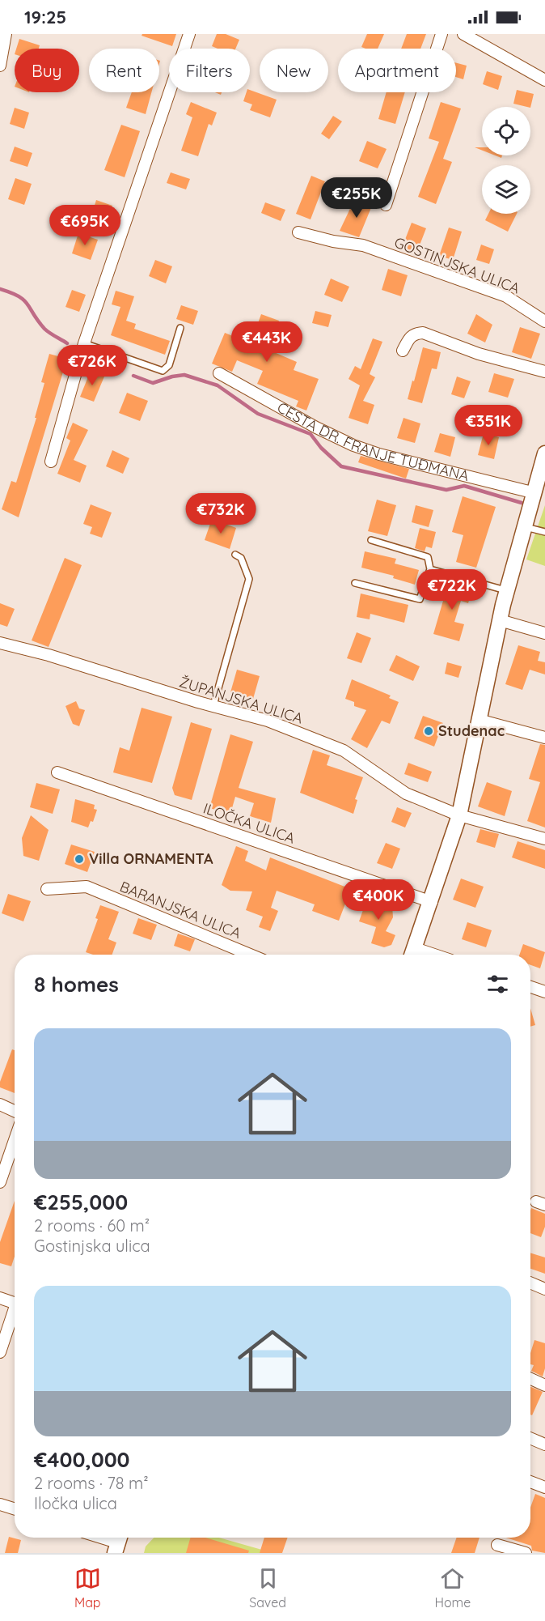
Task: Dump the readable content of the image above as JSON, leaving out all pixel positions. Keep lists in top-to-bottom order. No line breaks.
{"streets":{"street":["GOSTINJSKA ULICA","CESTA DR. FRANJE TUĐMANA","ŽUPANJSKA ULICA","ILOČKA ULICA","BARANJSKA ULICA"]},"places":["Studenac","Villa ORNAMENTA"],"page":{"status":"19:25","chip":["Buy","Rent","Filters","New","Apartment"],"price":["€255K","€695K","€443K","€726K","€351K","€732K","€722K","€400K"],"heading":"8 homes","list":[{"name":"€255,000","note":"2 rooms · 60 m² · Gostinjska ulica"},{"name":"€400,000","note":"2 rooms · 78 m² · Iločka ulica"}],"tabs":["Map","Saved","Home"]}}
